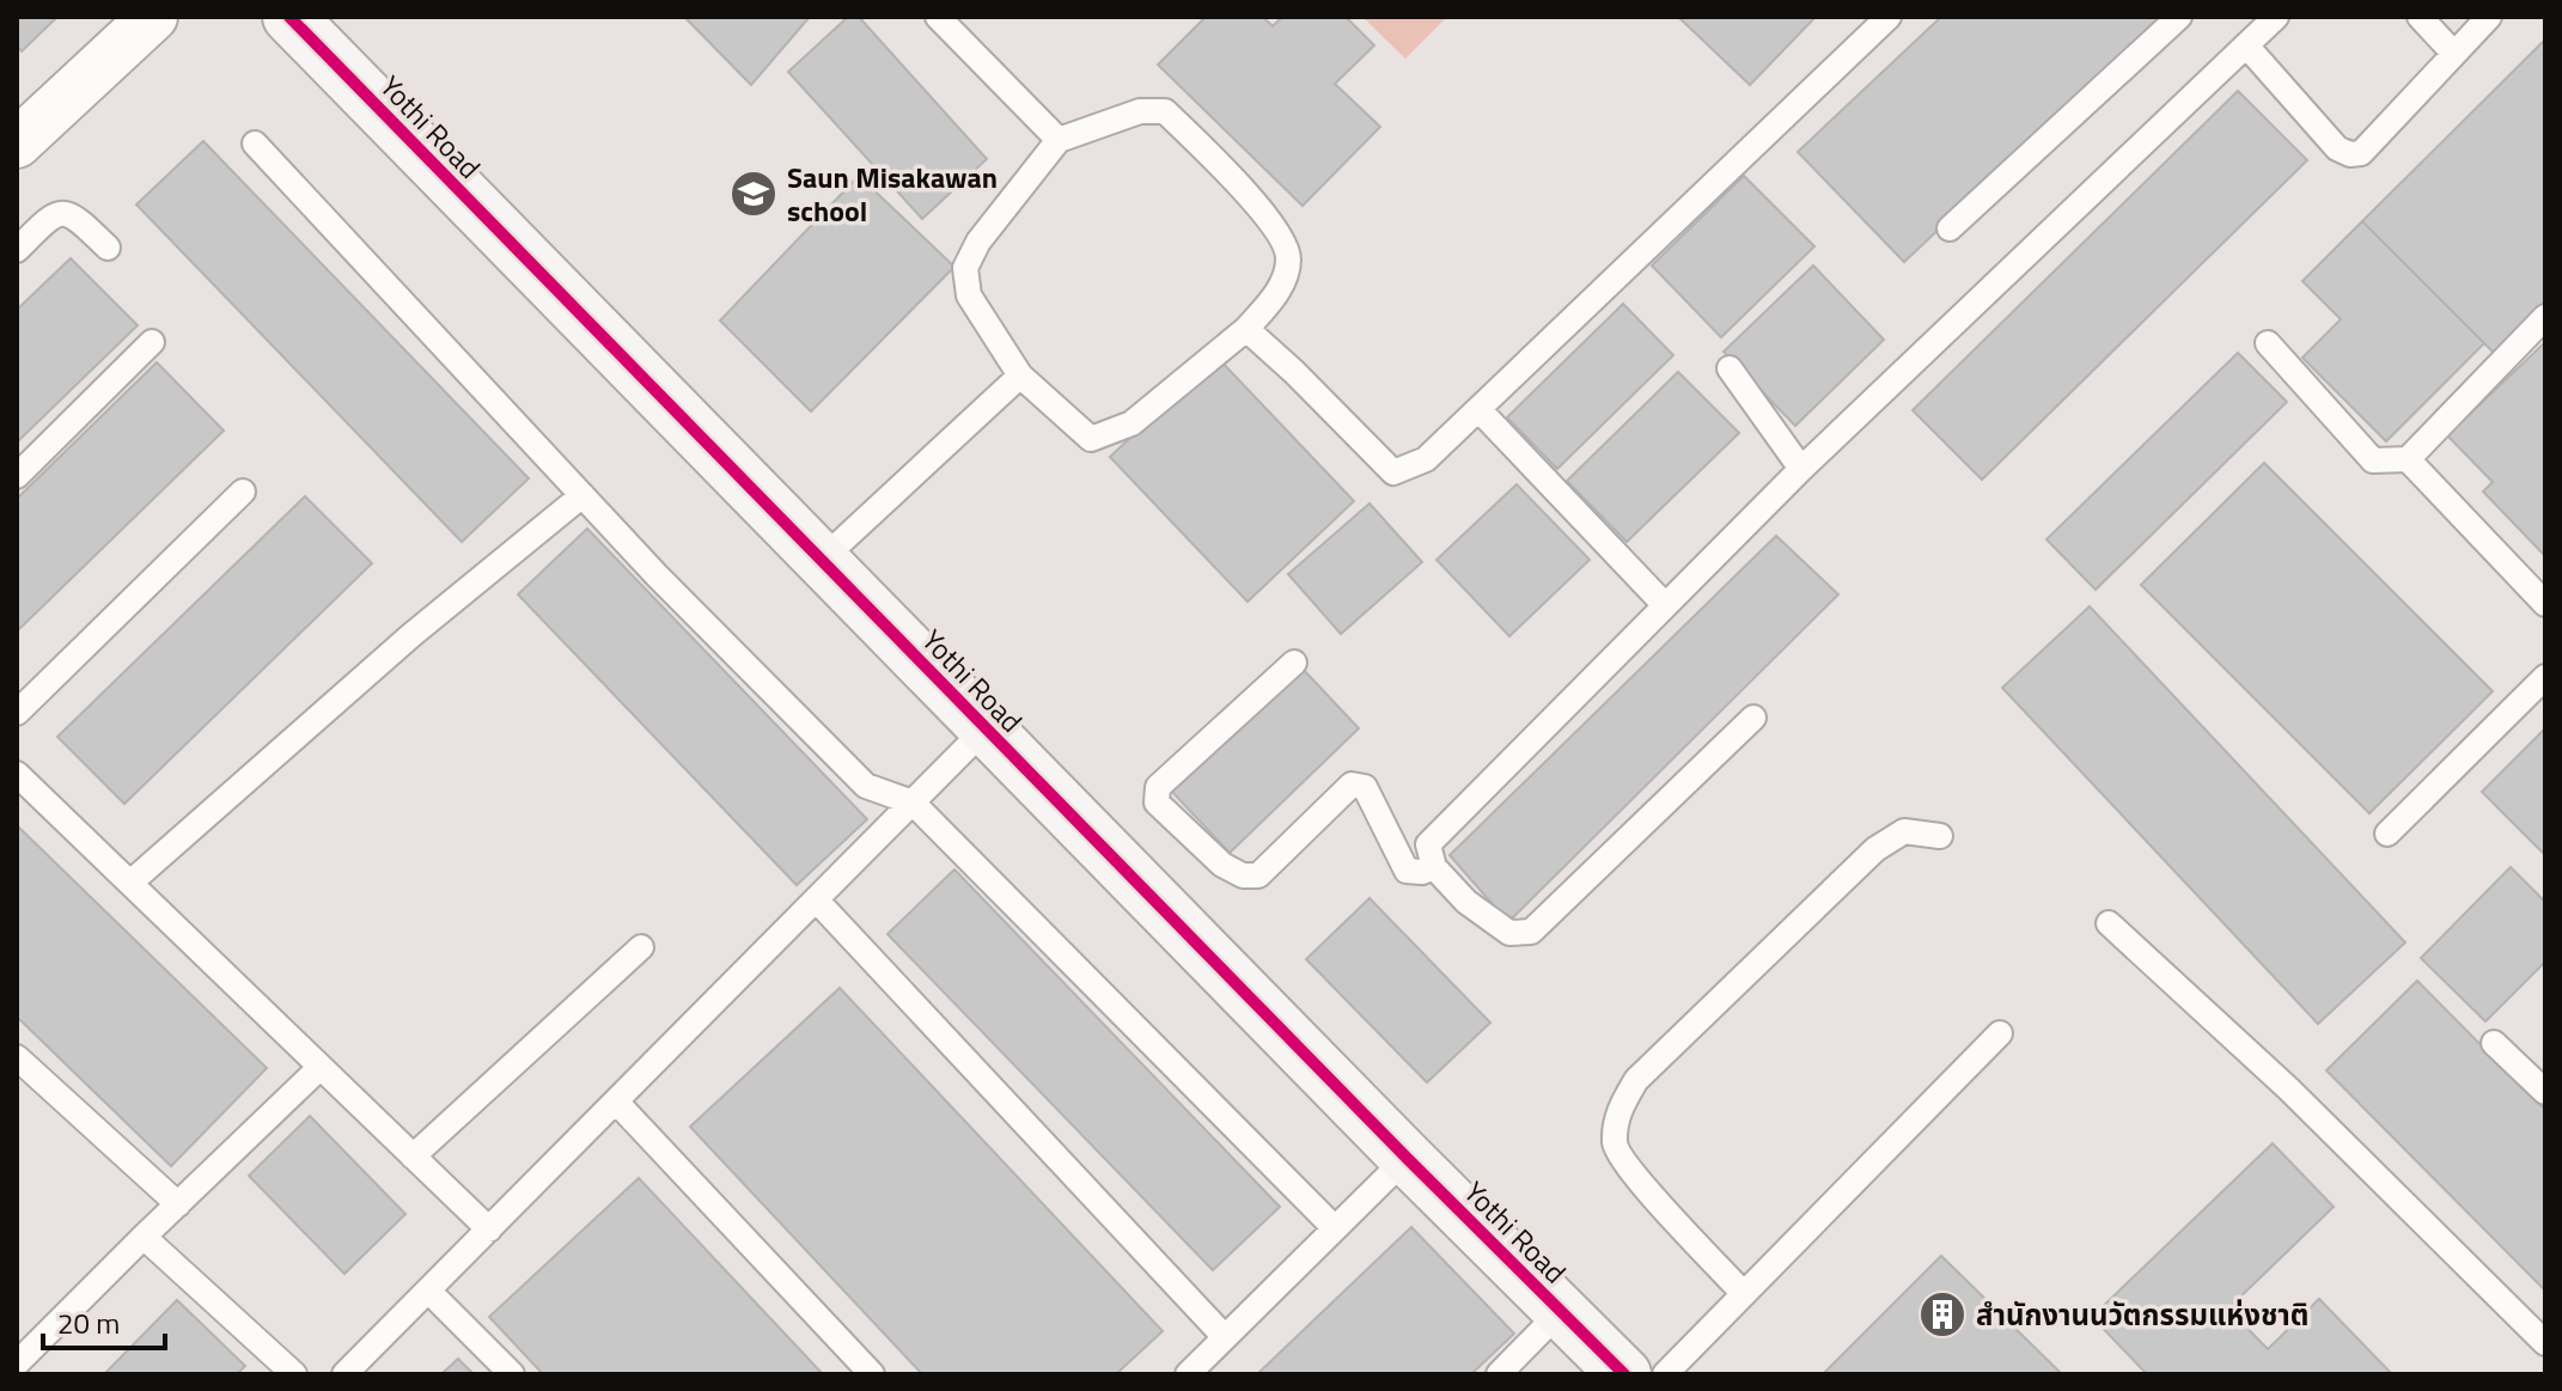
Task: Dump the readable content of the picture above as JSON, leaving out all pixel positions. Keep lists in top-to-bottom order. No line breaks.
{"streets":{"street":["Yothi Road"]},"places":{"school or university":["Saun Misakawan school"],"building":["สำนักงานนวัตกรรมแห่งชาติ"]},"scale_bar":"20 m"}
